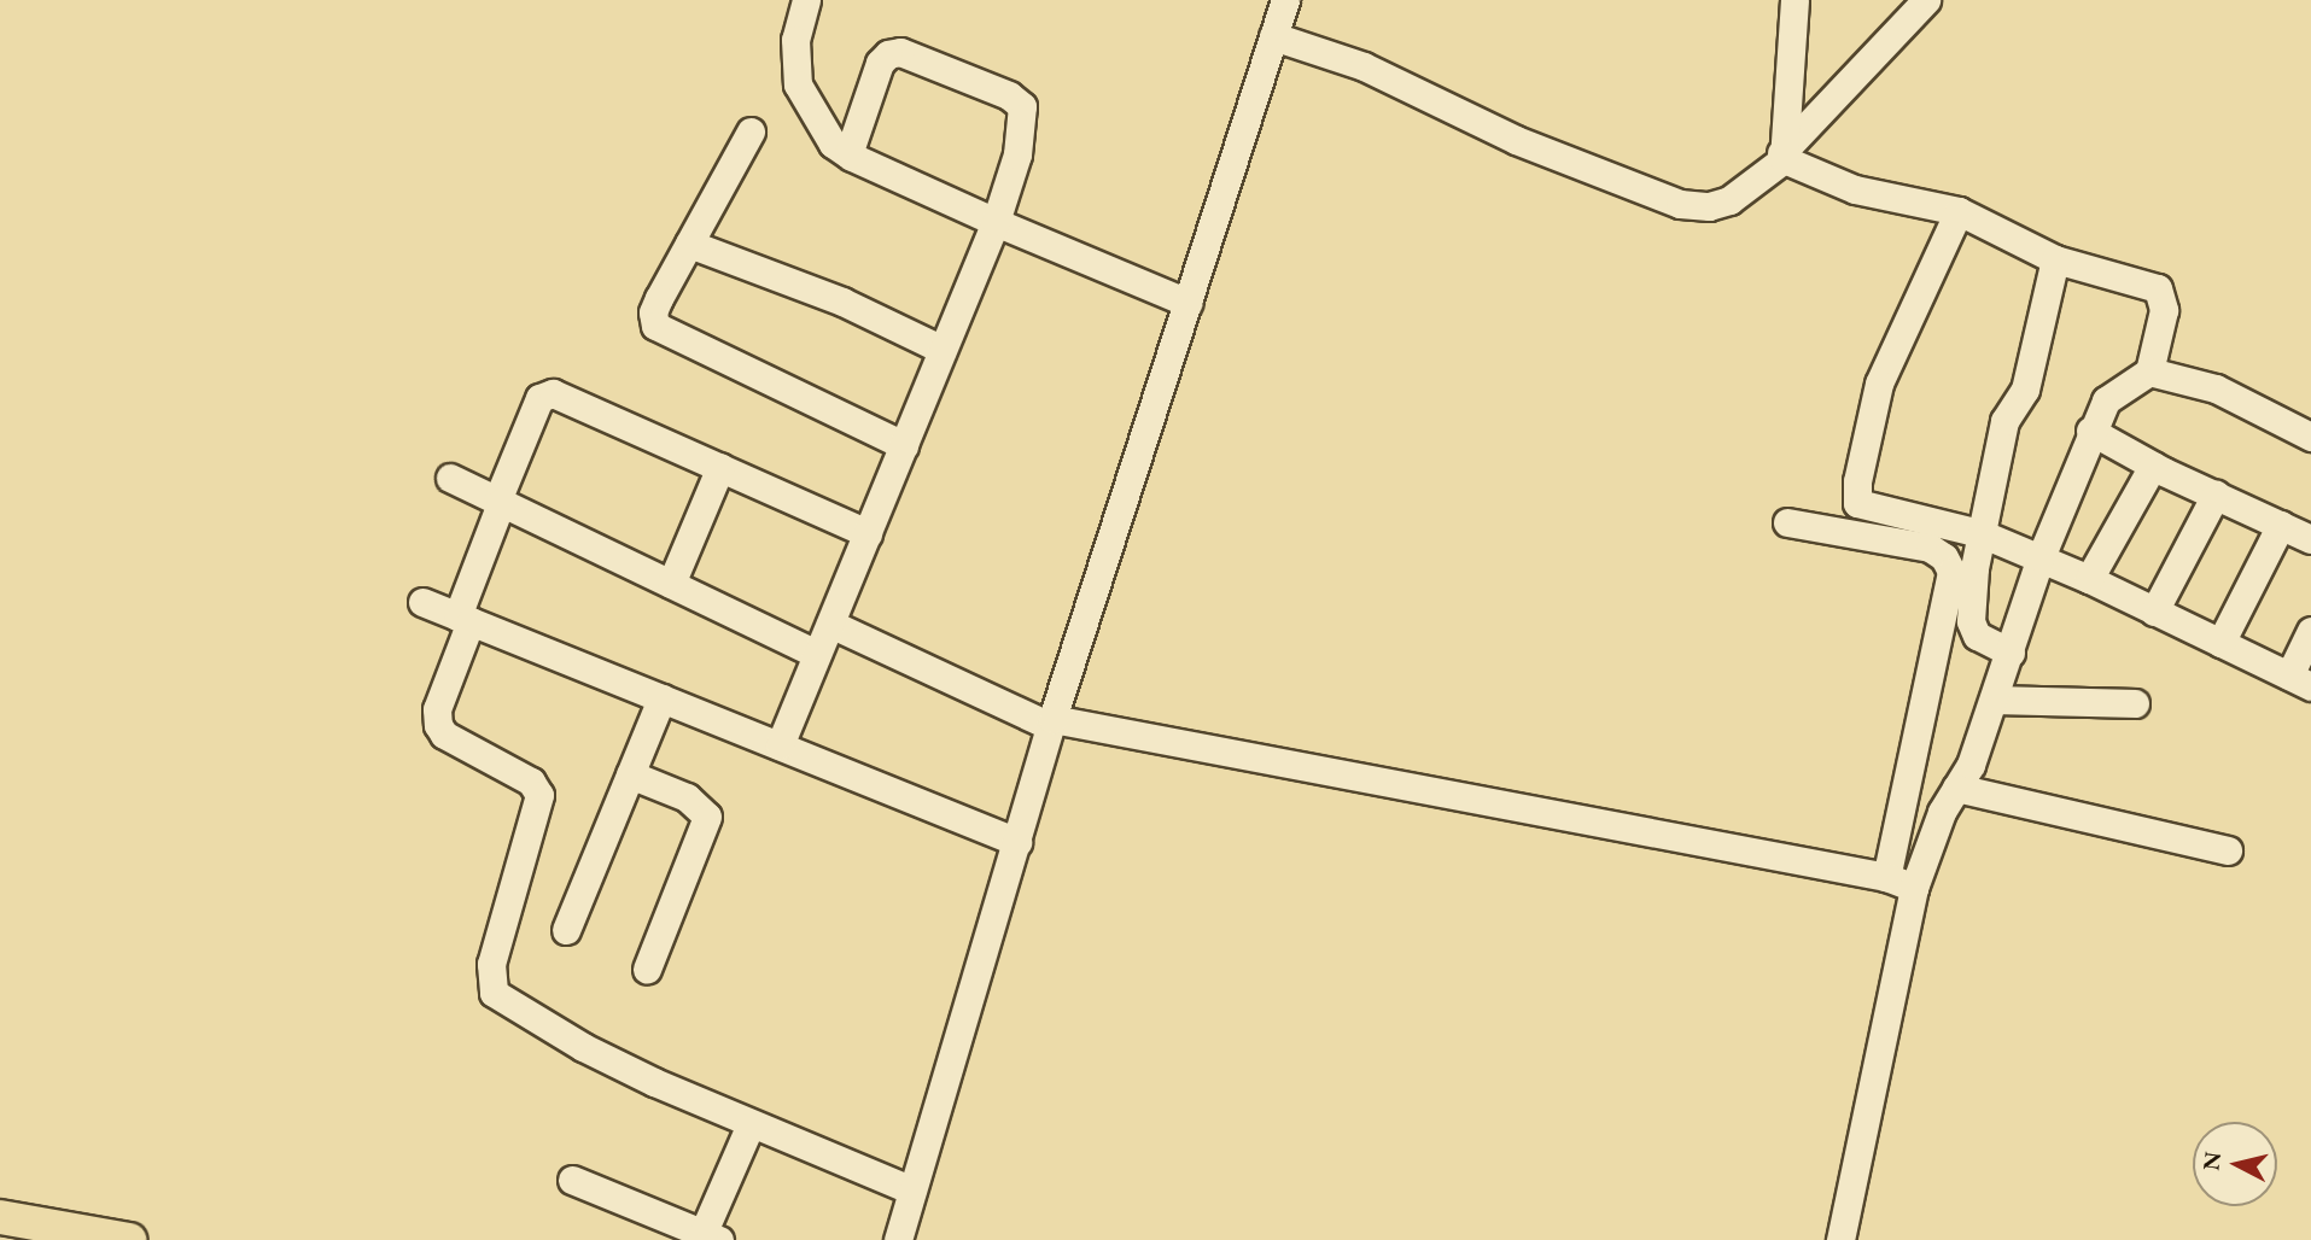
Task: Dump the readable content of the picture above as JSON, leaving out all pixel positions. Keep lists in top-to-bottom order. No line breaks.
{"north":"left"}
